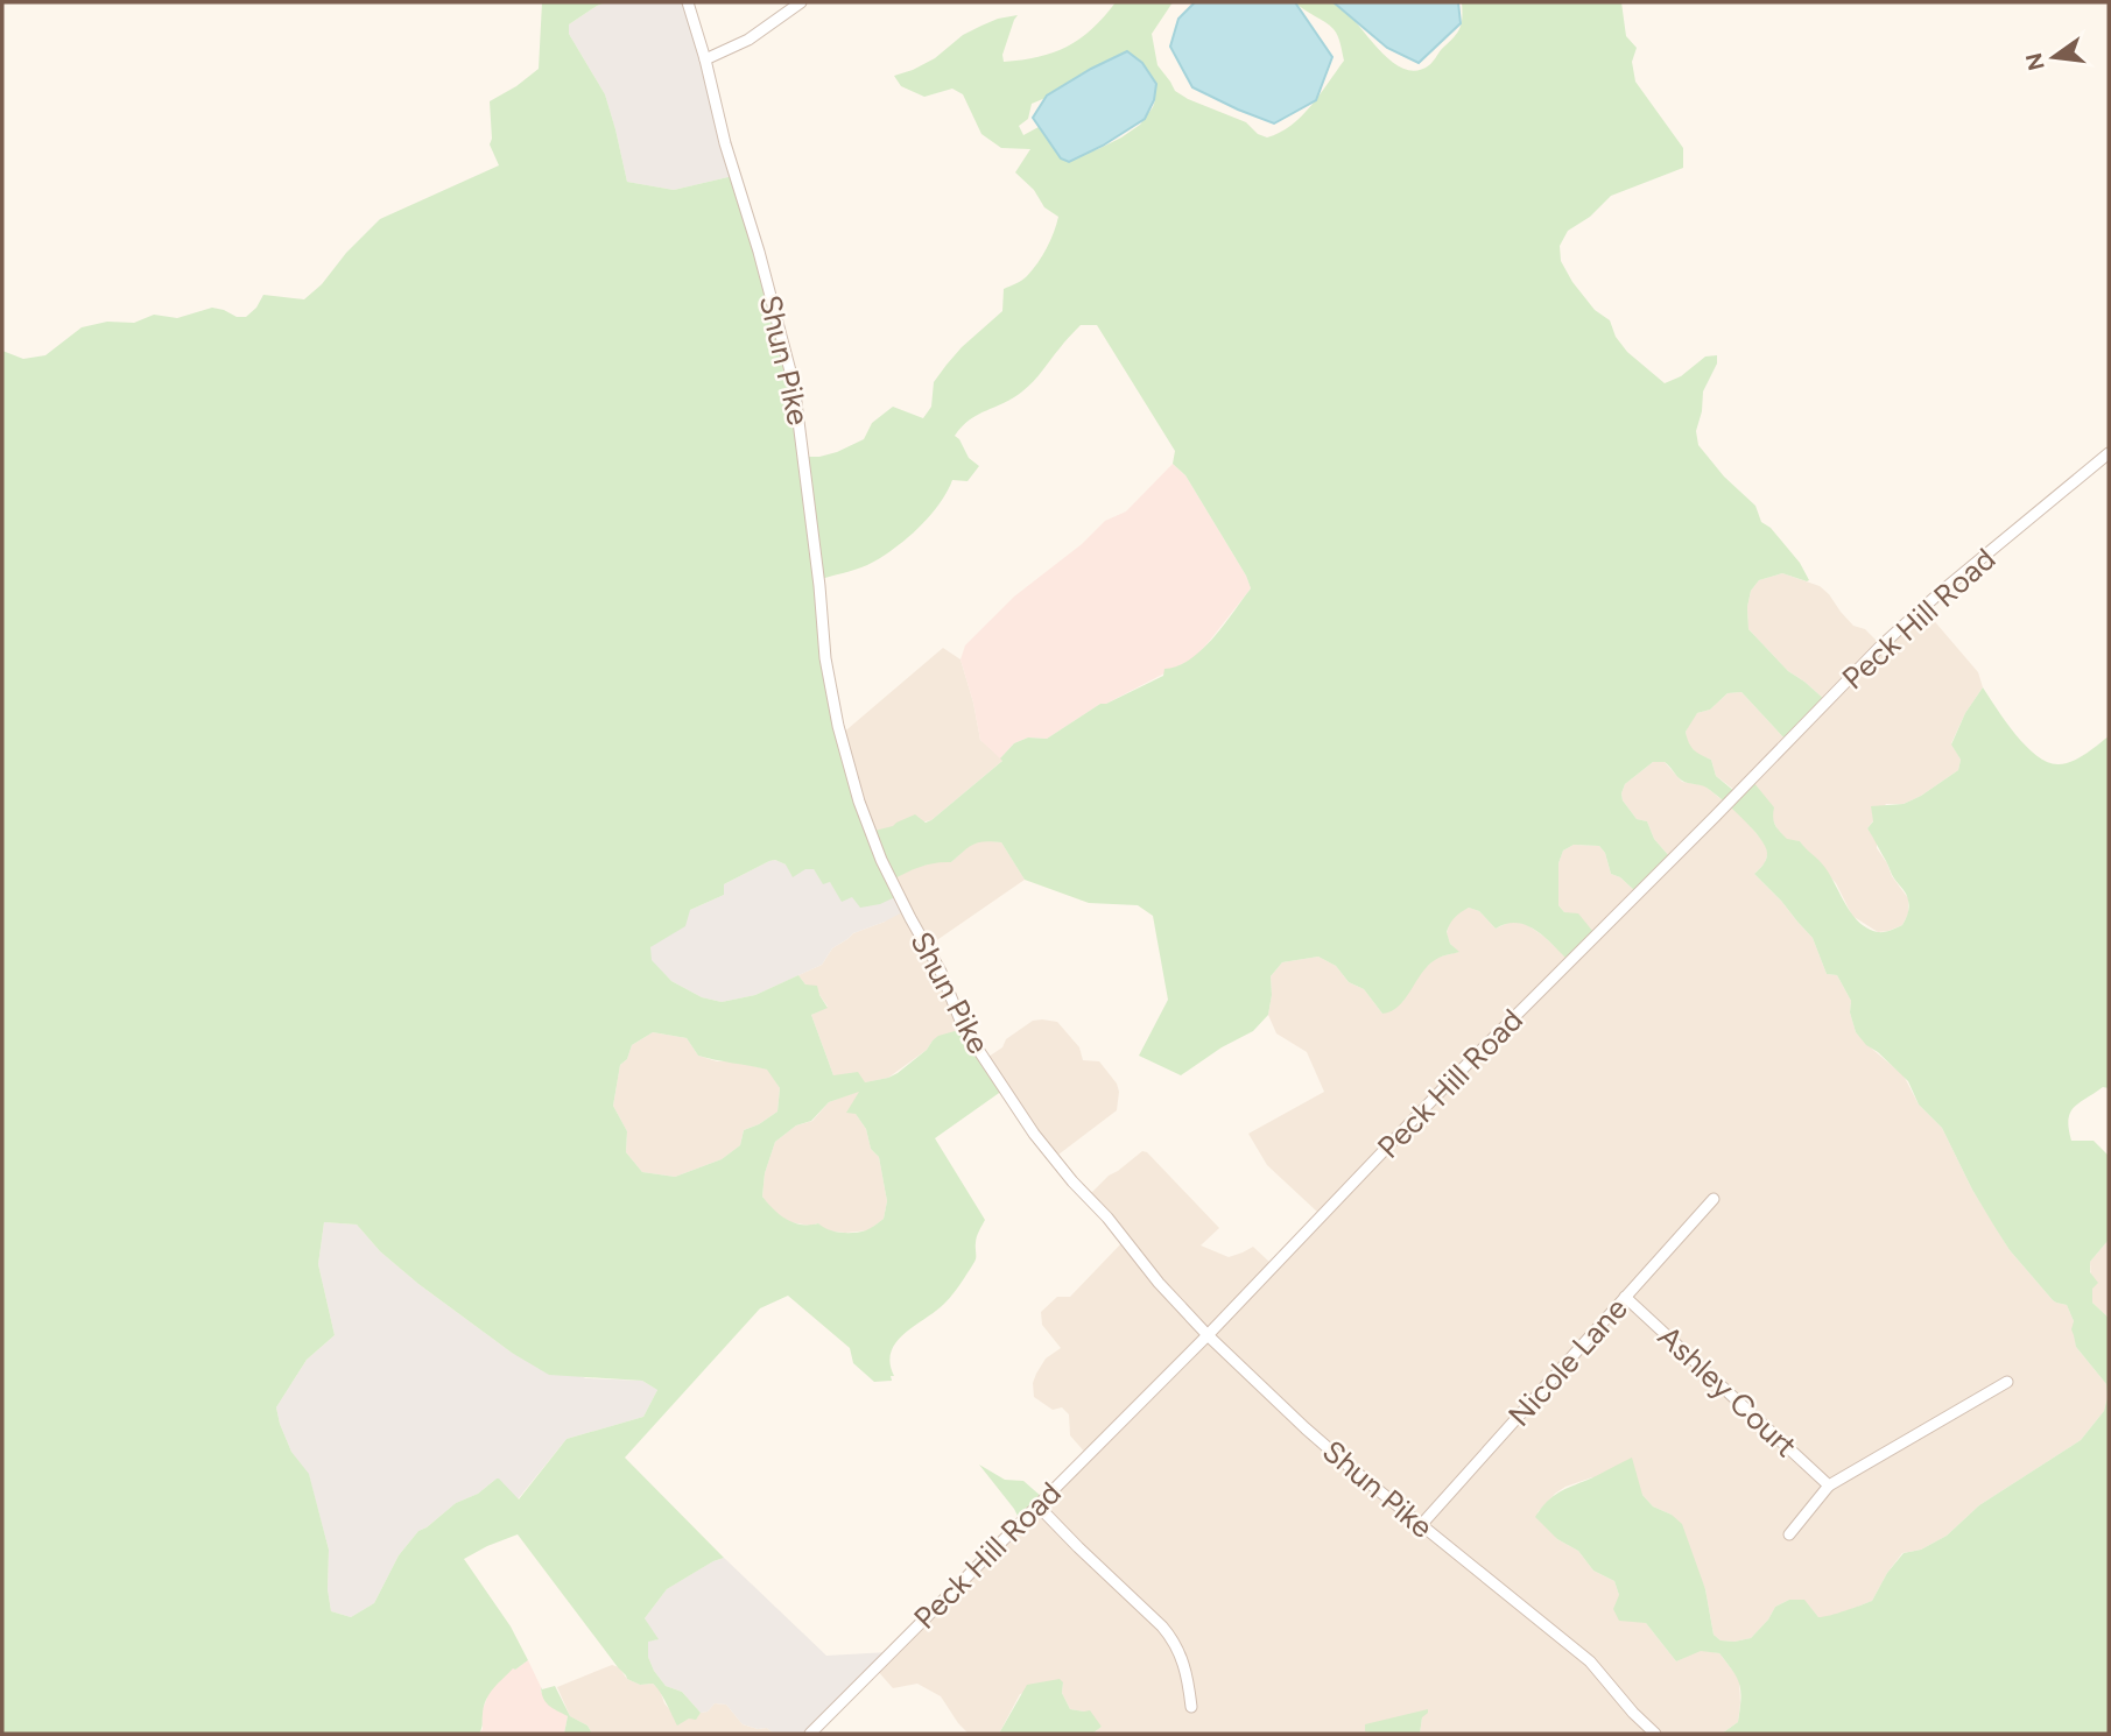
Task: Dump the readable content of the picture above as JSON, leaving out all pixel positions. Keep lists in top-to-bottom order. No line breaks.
{"streets":{"street":["Shun Pike","Peck Hill Road","Nicole Lane","Ashley Court"]},"crossings":[["Shun Pike","Peck Hill Road"],["Shun Pike","Nicole Lane"],["Nicole Lane","Ashley Court"]],"north":"left"}
